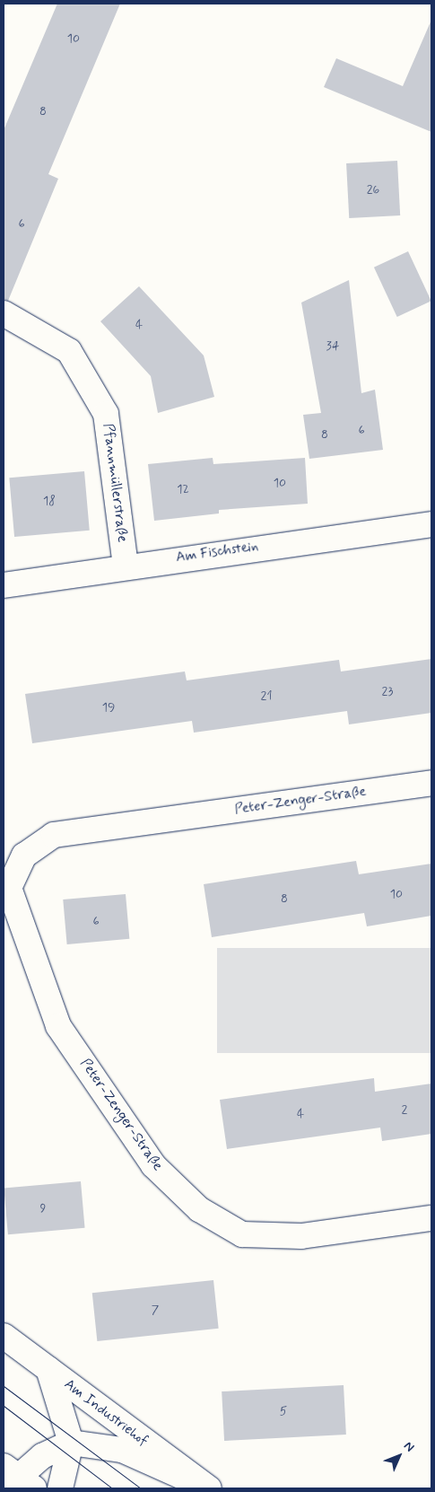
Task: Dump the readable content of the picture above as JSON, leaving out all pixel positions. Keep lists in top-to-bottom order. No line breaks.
{"streets":{"street":["Pfannmüllerstraße","Am Fischstein","Peter-Zenger-Straße","Am Industriehof"]},"crossings":[["Pfannmüllerstraße","Am Fischstein"]],"house_numbers":["10","8","26","6","4","34","6","8","10","12","18","23","21","19","10","8","6","2","4","9","7","5"],"north":"top right"}
